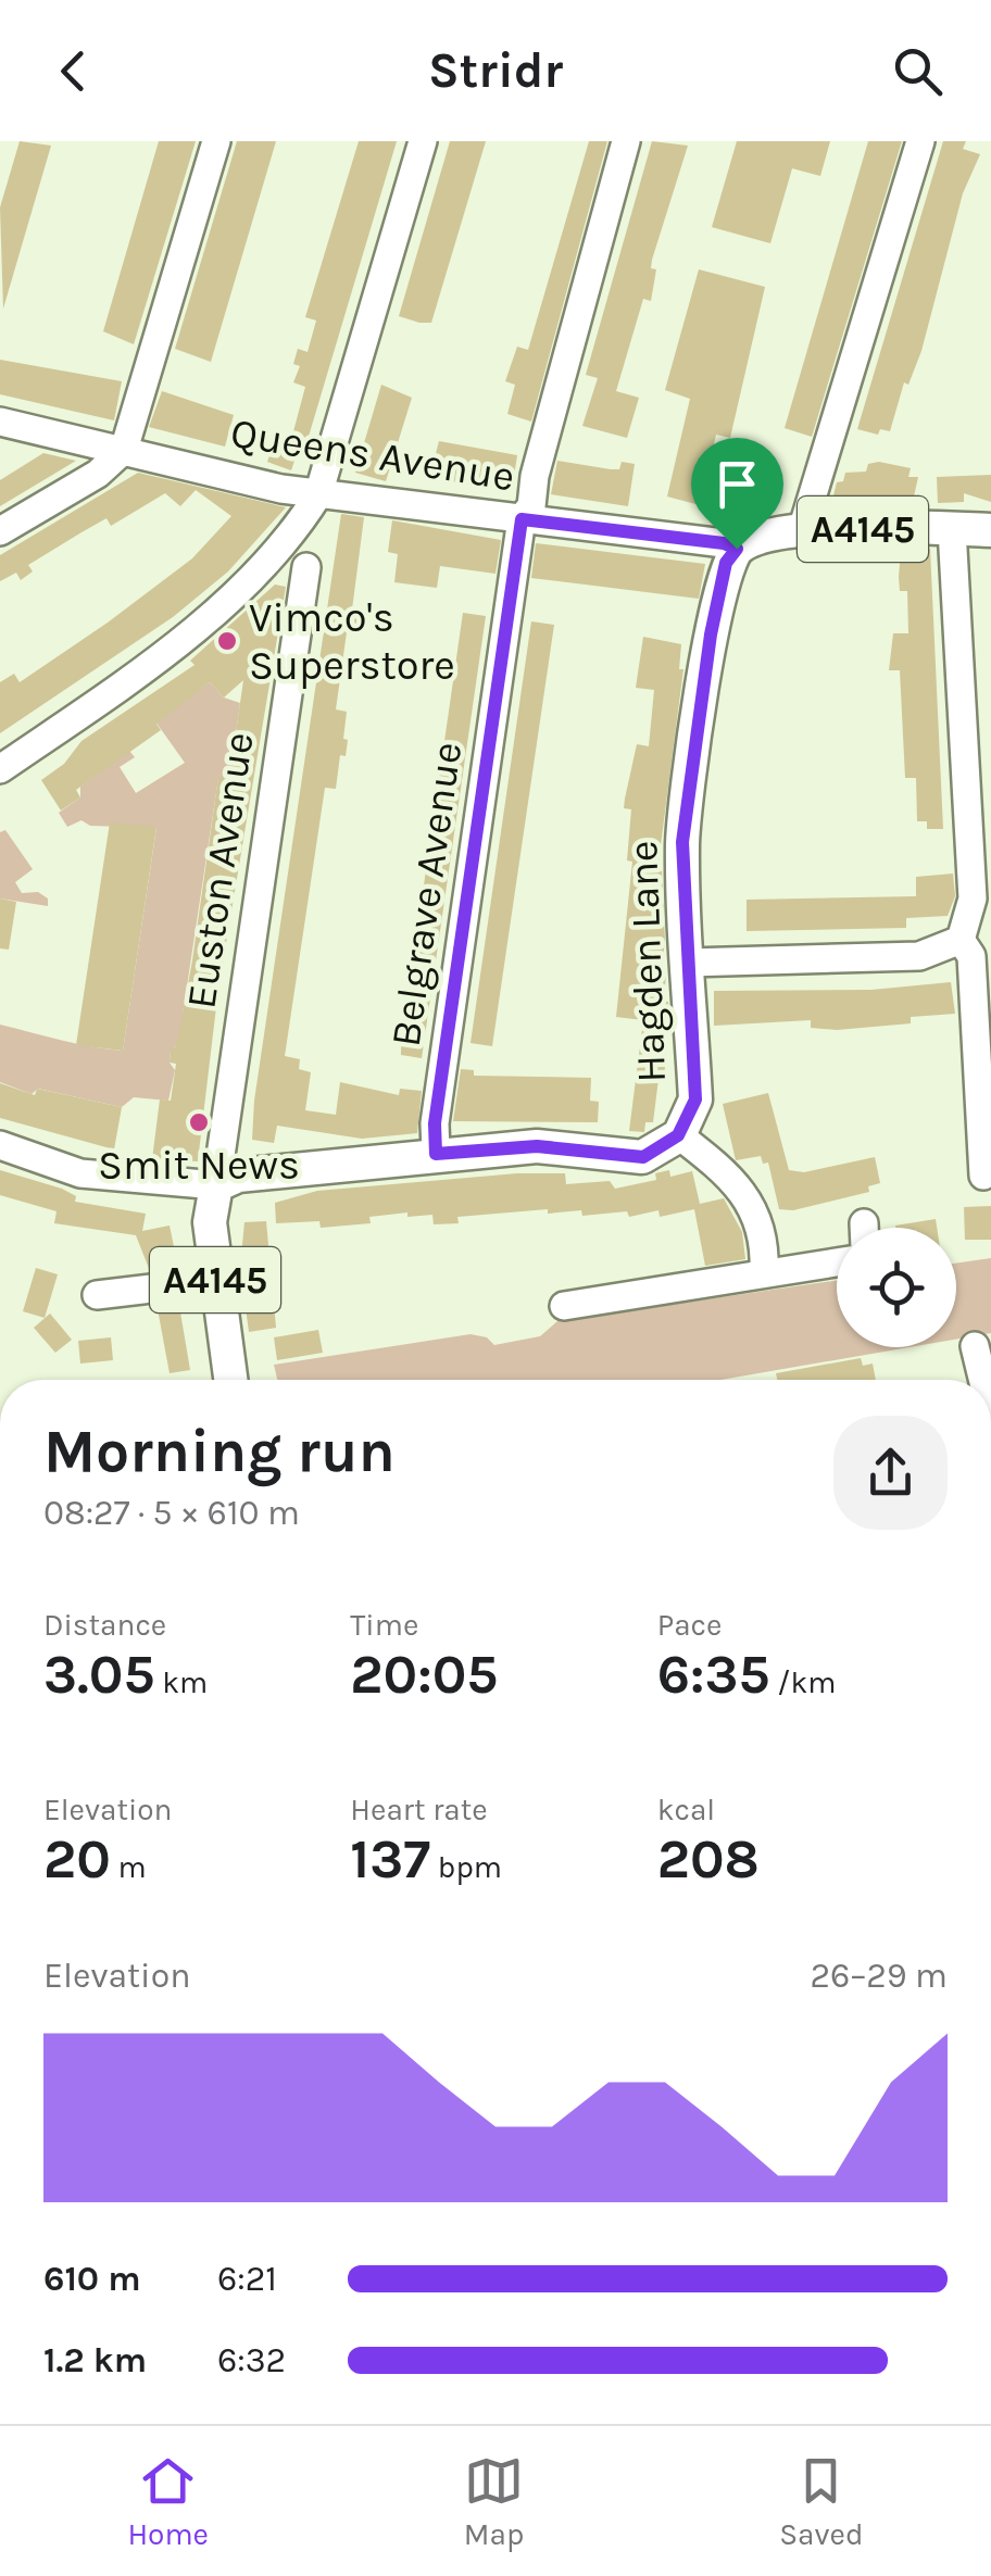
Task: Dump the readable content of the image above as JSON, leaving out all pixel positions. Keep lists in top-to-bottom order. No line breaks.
{"streets":{"main road":["A4145","Hagden Lane"],"street":["Queens Avenue","Euston Avenue","Belgrave Avenue"]},"crossings":[["Queens Avenue","A4145"],["Queens Avenue","Belgrave Avenue"],["Queens Avenue","Hagden Lane"],["A4145","Euston Avenue"],["A4145","Hagden Lane"],["Euston Avenue","Hagden Lane"],["Belgrave Avenue","Hagden Lane"]],"places":["Vimco's Superstore","Smit News"],"page":{"header":"Stridr","heading":["Morning run","08:27 · 5 × 610 m"],"stats":[["Distance","3.05 km"],["Time","20:05"],["Pace","6:35 /km"],["Elevation","20 m"],["Heart rate","137 bpm"],["kcal","208"]],"chart":["Elevation","26–29 m"],"list":[{"name":"610 m","note":"6:21"},{"name":"1.2 km","note":"6:32"}],"tabs":["Home","Map","Saved"]}}
